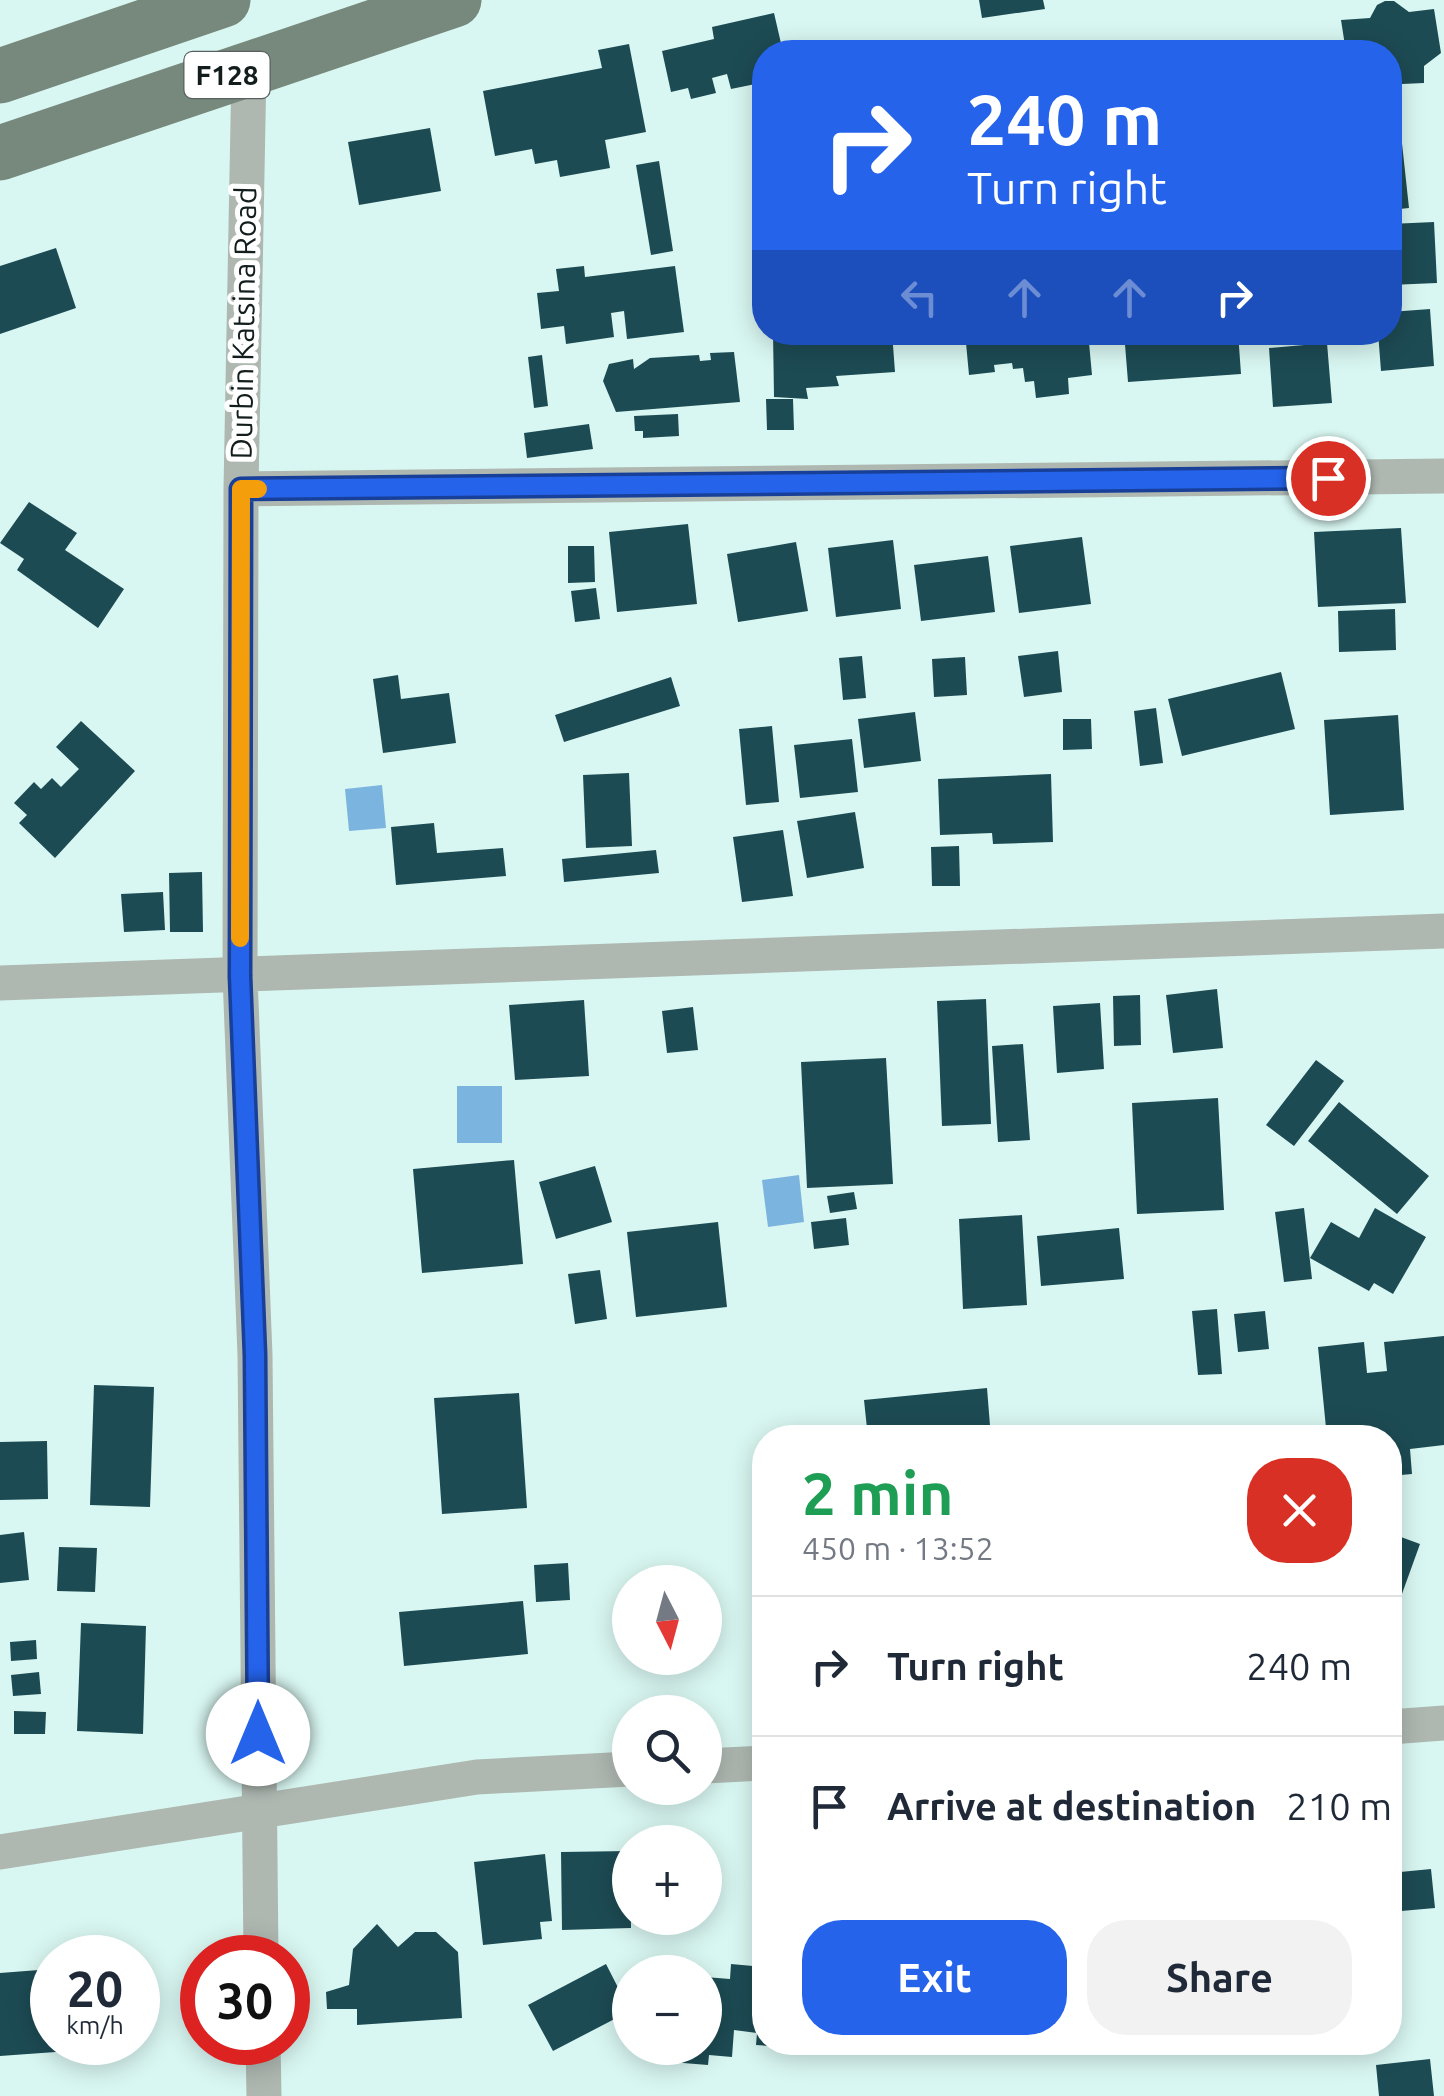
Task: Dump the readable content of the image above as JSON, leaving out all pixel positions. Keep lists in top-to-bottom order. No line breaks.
{"streets":{"main road":["F128"],"street":["Durbin Katsina Road"]},"crossings":[["F128","Durbin Katsina Road"]],"north":"bottom","page":{"turn":["240 m","Turn right"],"heading":["2 min","450 m · 13:52"],"map_buttons":["+","−"],"list":[{"name":"Turn right","value":"240 m"},{"name":"Arrive at destination","value":"210 m"}],"buttons":["Exit","Share"],"speed":"20 km/h","limit":"30"}}
